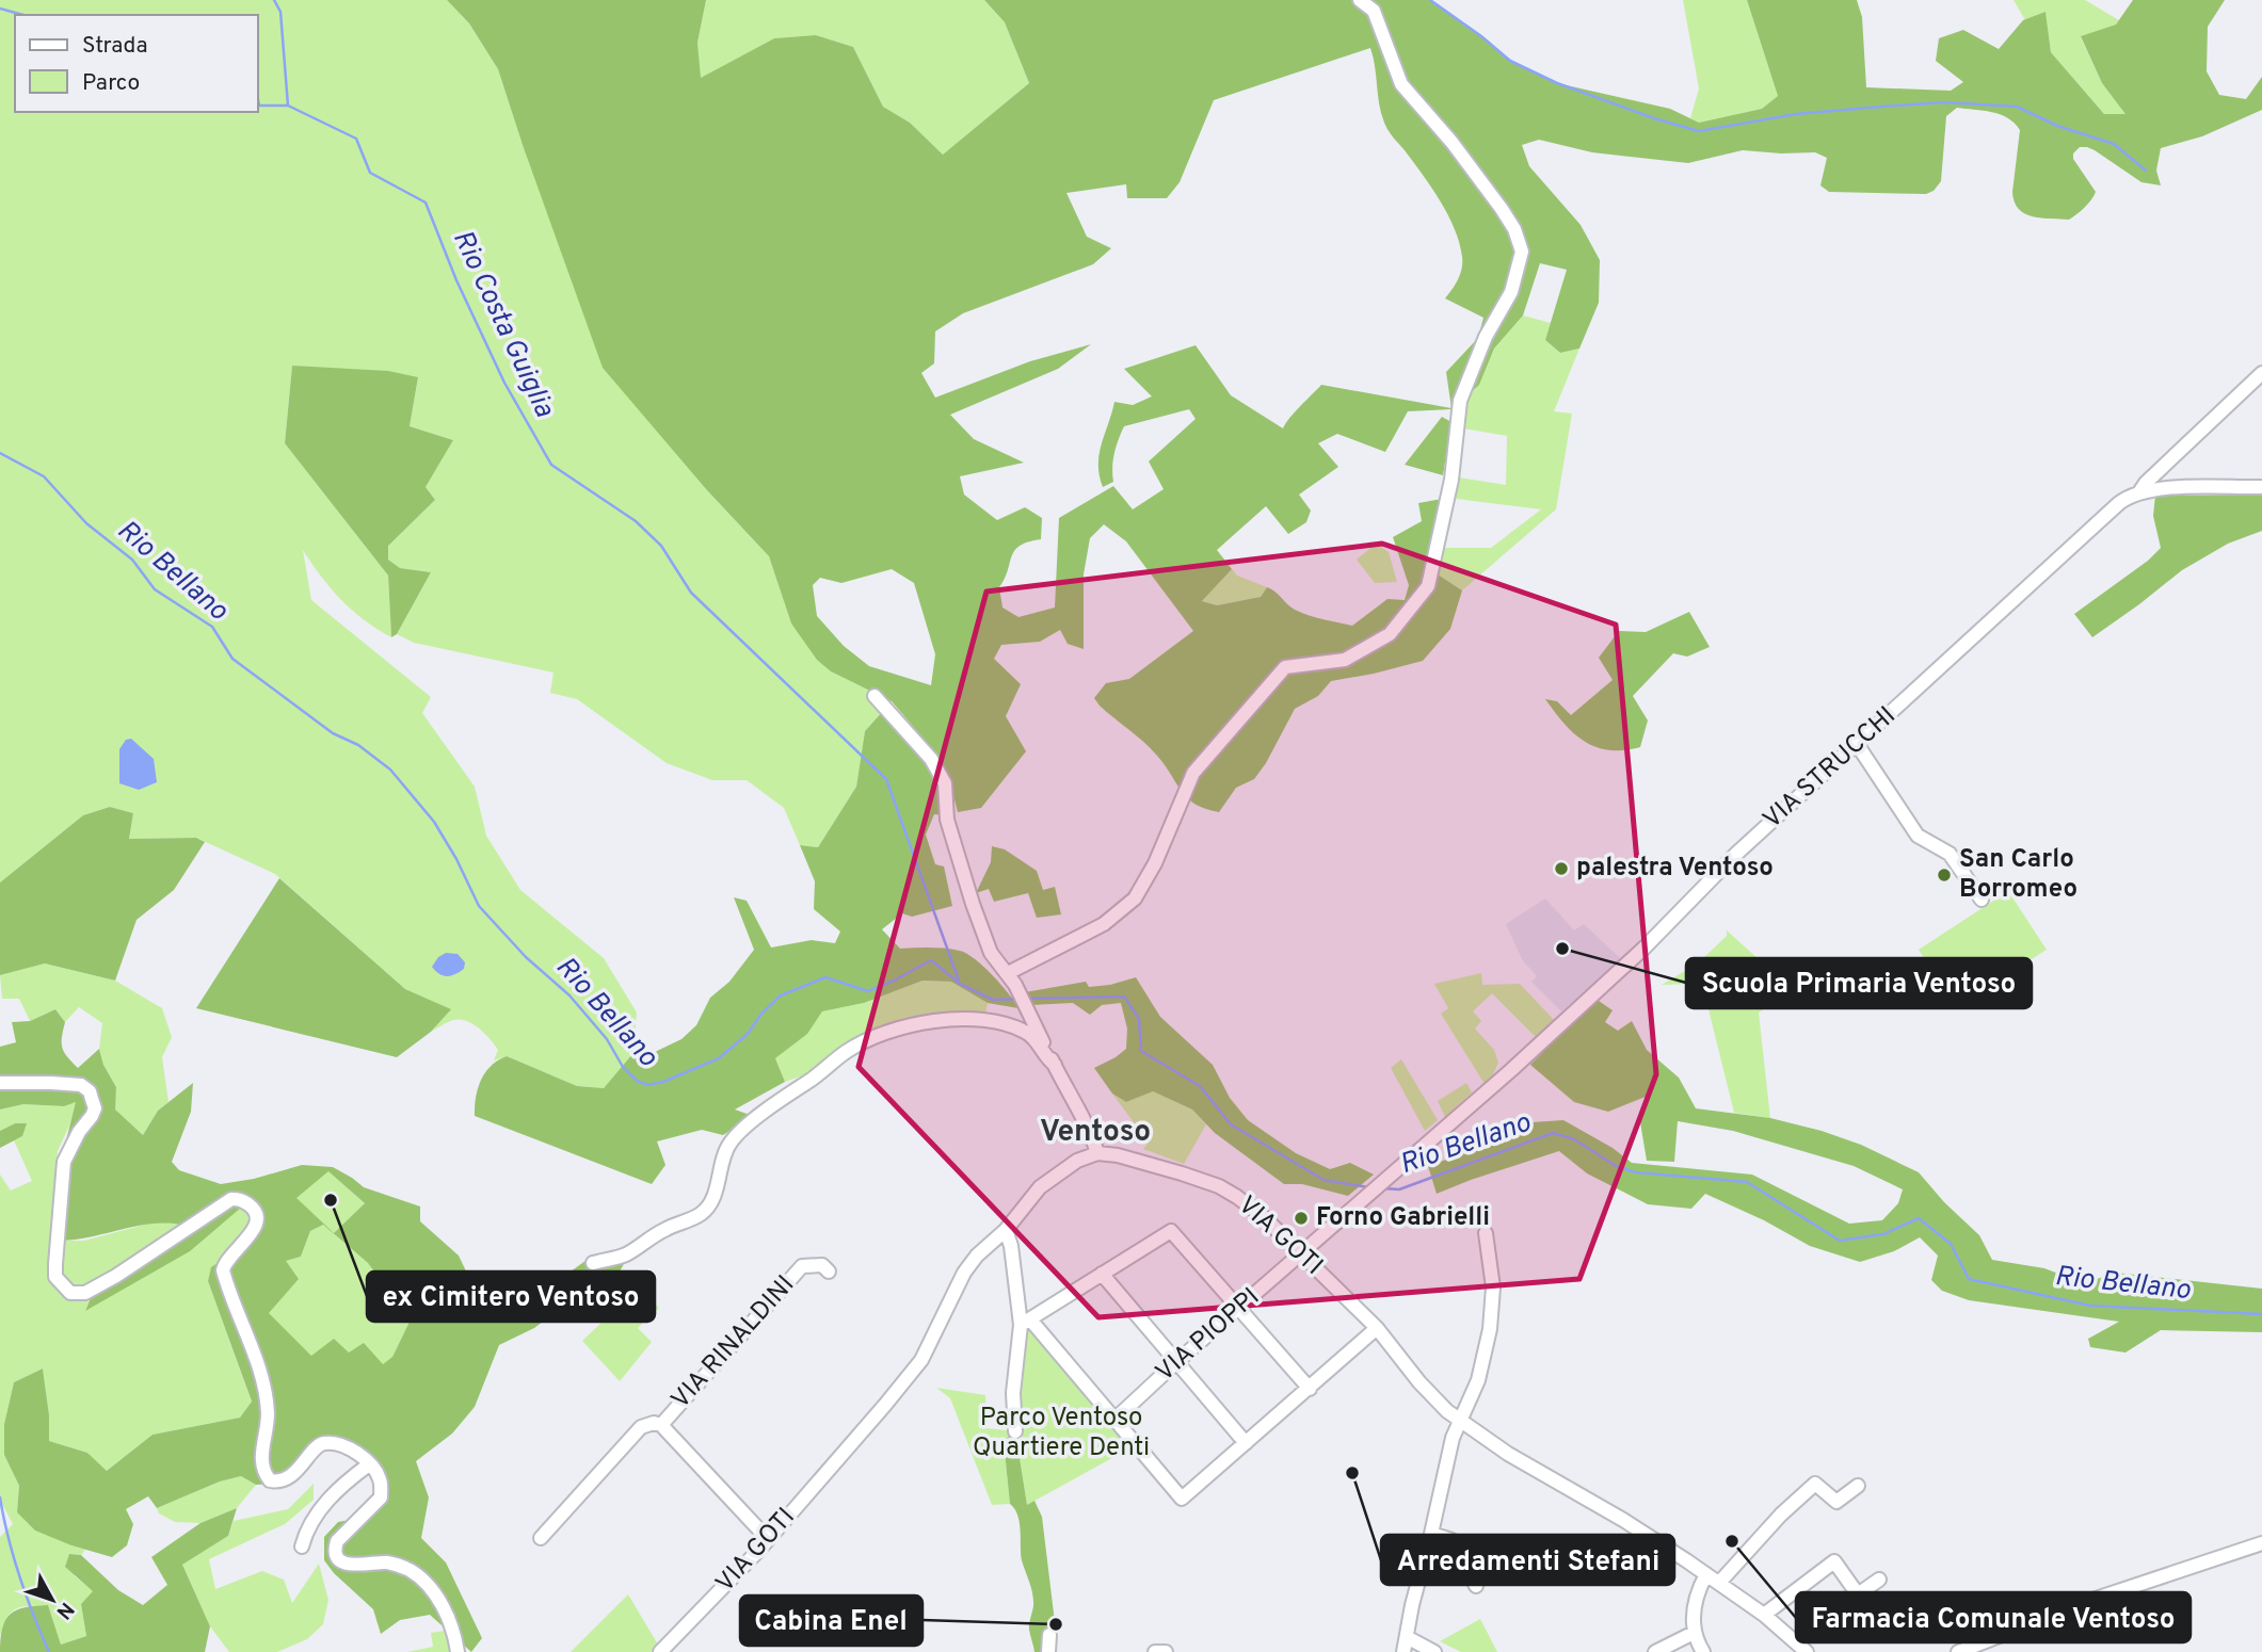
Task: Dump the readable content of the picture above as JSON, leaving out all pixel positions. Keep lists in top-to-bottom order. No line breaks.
{"streets":{"street":["VIA STRUCCHI","VIA GOTI","VIA PIOPPI","VIA RINALDINI"]},"crossings":[["VIA STRUCCHI","VIA GOTI"],["VIA STRUCCHI","VIA PIOPPI"],["VIA GOTI","VIA PIOPPI"],["VIA GOTI","VIA RINALDINI"]],"districts":["Ventoso"],"water":["Rio Costa Guiglia","Rio Bellano"],"parks":["Parco Ventoso Quartiere Denti"],"places":["palestra Ventoso","San Carlo Borromeo","Scuola Primaria Ventoso","ex Cimitero Ventoso","Forno Gabrielli","Arredamenti Stefani","Farmacia Comunale Ventoso","Cabina Enel"],"legend":["Strada","Parco"],"north":"bottom right"}
